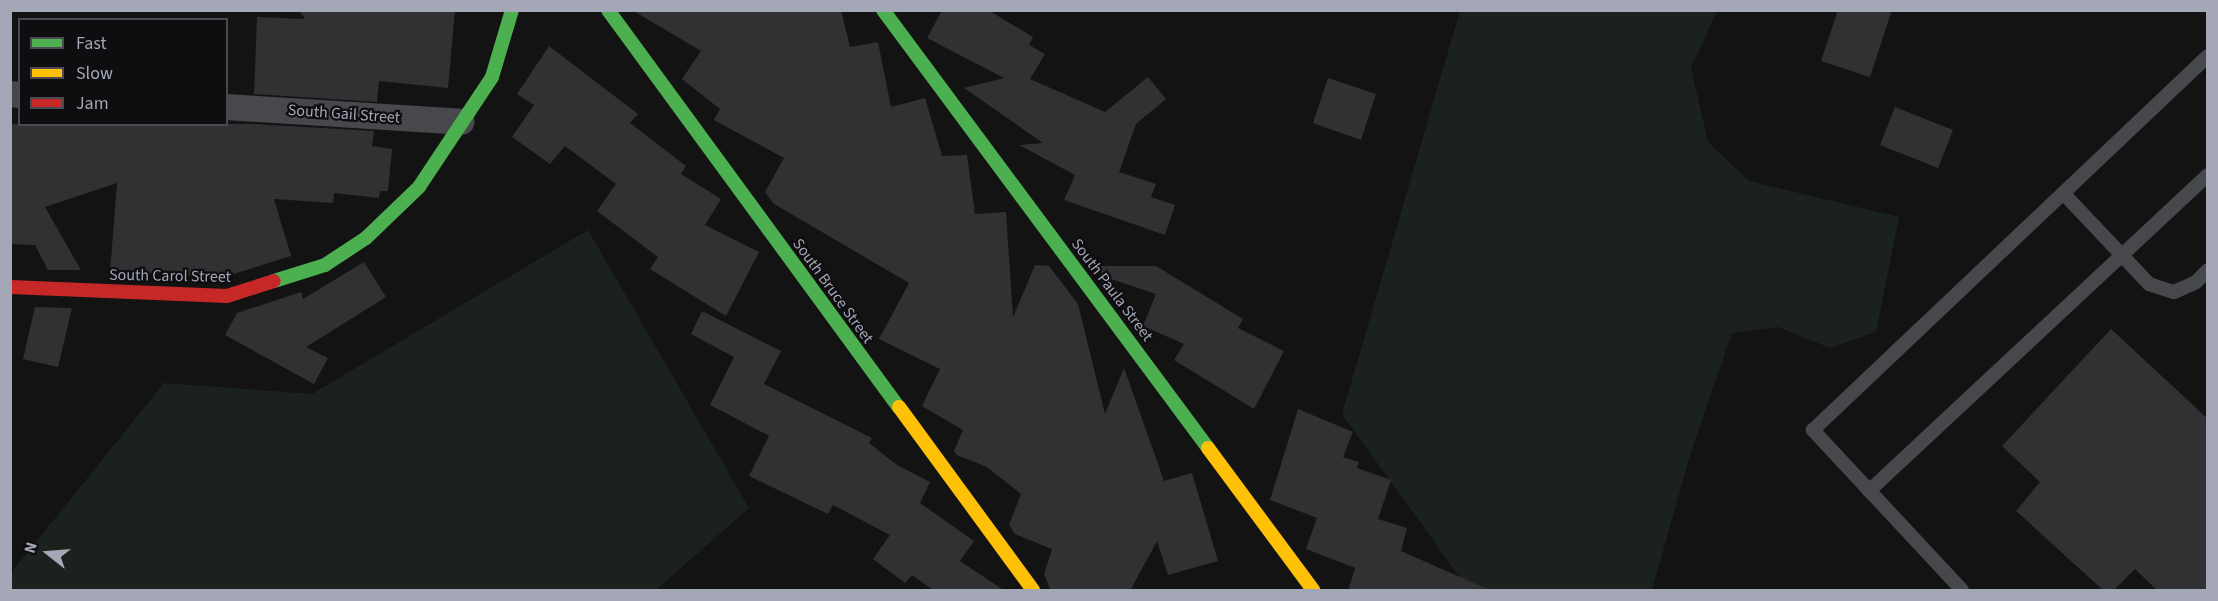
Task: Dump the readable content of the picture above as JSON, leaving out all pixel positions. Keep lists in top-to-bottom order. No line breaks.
{"streets":{"street":["South Gail Street","South Carol Street","South Paula Street","South Bruce Street"]},"crossings":[["South Gail Street","South Carol Street"]],"legend":["Fast","Slow","Jam"],"north":"left"}
